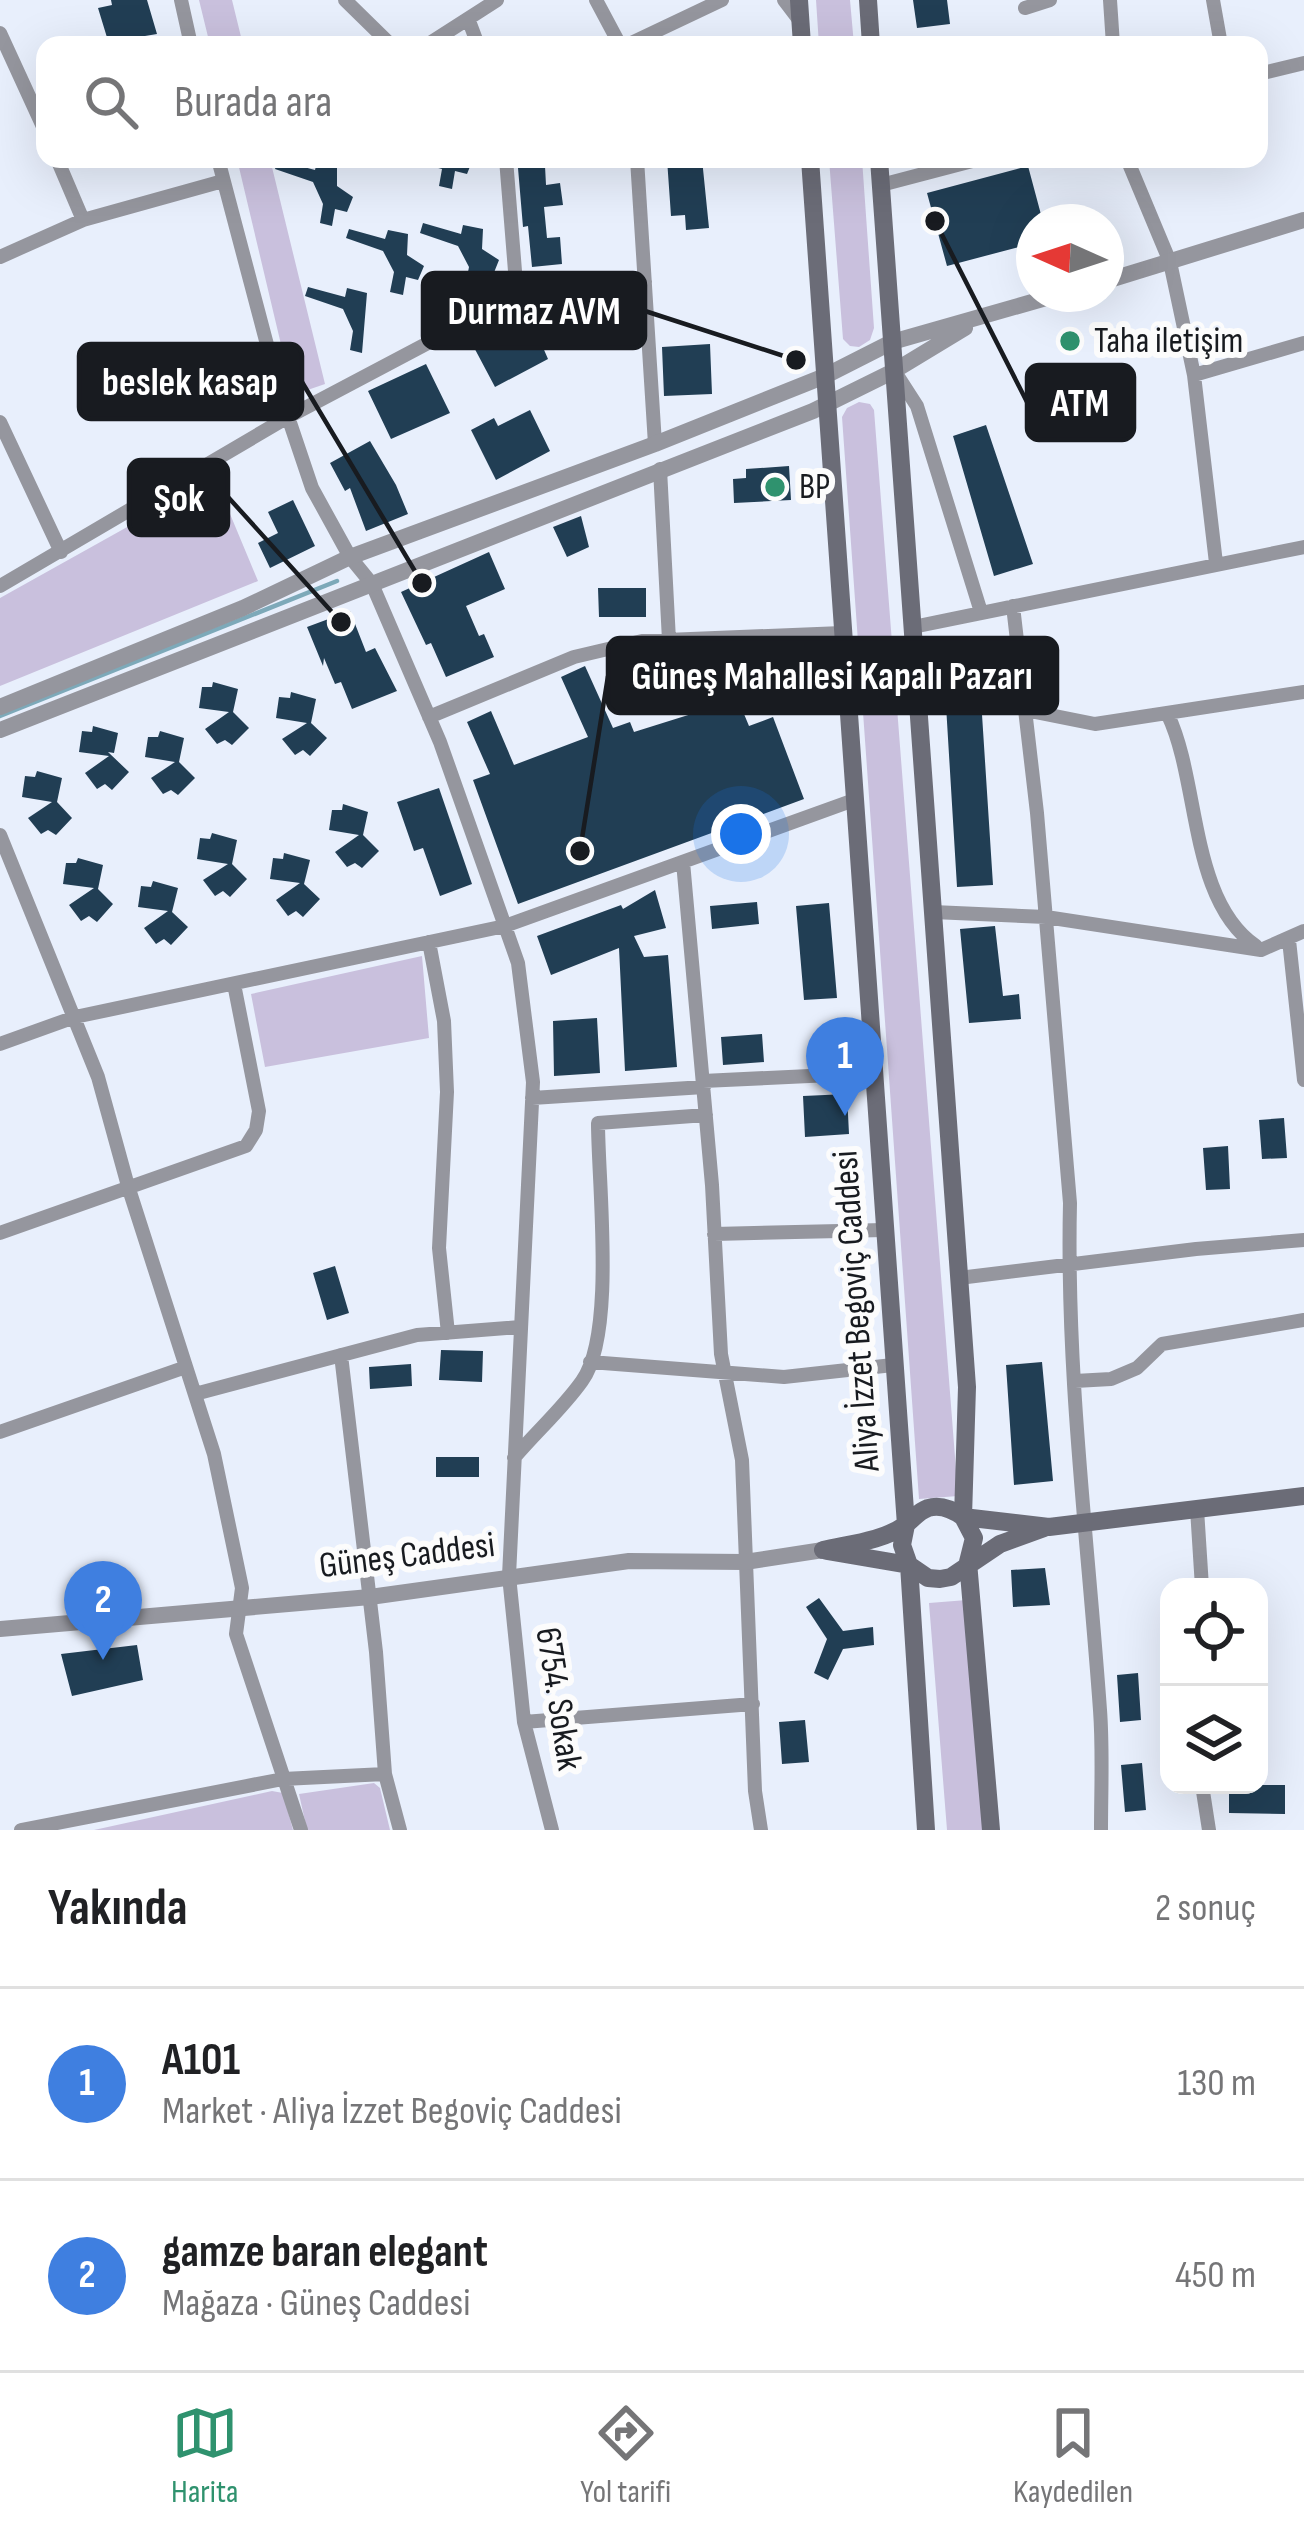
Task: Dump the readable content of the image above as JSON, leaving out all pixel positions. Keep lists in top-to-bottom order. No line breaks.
{"streets":{"main road":["Aliya İzzet Begoviç Caddesi"],"street":["Güneş Caddesi","6754. Sokak"]},"crossings":[["Güneş Caddesi","6754. Sokak"]],"places":["ATM","Taha iletişim","Durmaz AVM","BP","beslek kasap","Şok","Güneş Mahallesi Kapalı Pazarı"],"north":"left","page":{"search":"Burada ara","pins":["1","2"],"heading":["Yakında","2 sonuç"],"list":[{"mark":"1","name":"A101","note":"Market · Aliya İzzet Begoviç Caddesi","value":"130 m"},{"mark":"2","name":"gamze baran elegant","note":"Mağaza · Güneş Caddesi","value":"450 m"}],"nav":["Harita","Yol tarifi","Kaydedilen"]}}
